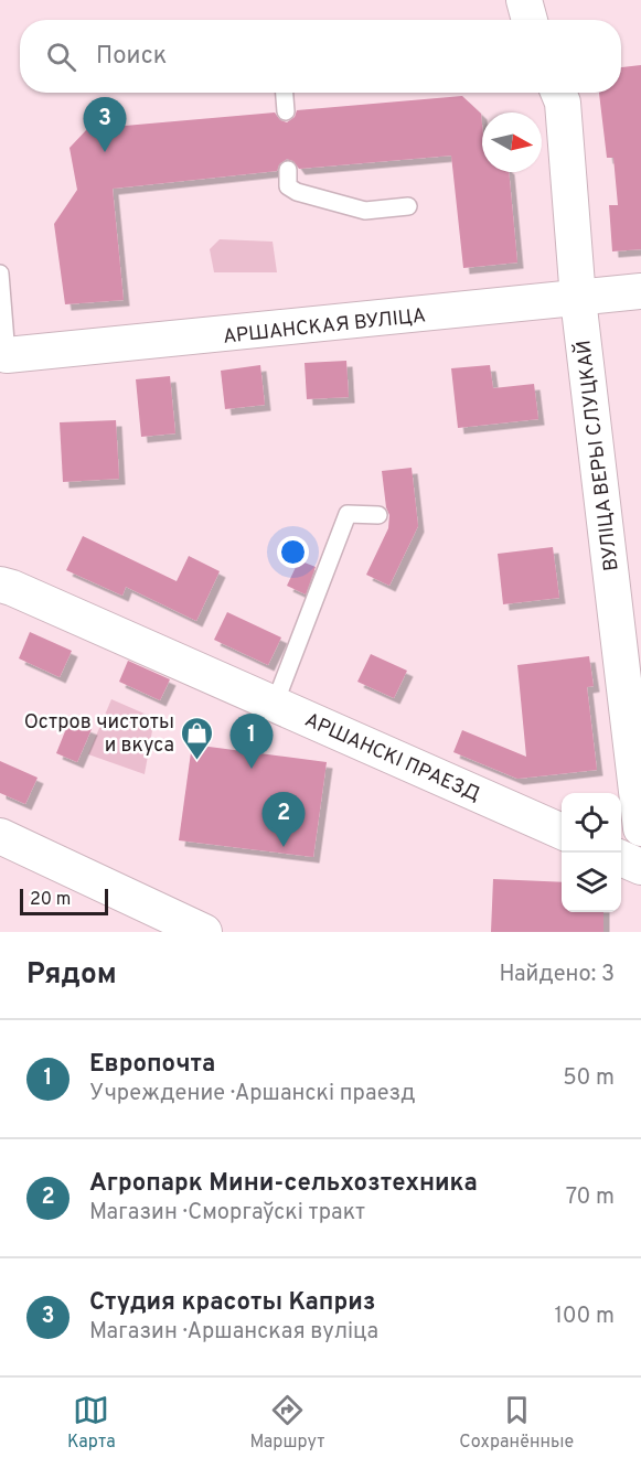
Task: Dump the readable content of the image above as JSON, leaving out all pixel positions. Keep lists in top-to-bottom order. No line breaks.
{"streets":{"street":["АРШАНСКАЯ ВУЛІЦА","ВУЛІЦА ВЕРЫ СЛУЦКАЙ","АРШАНСКІ ПРАЕЗД"]},"crossings":[["АРШАНСКАЯ ВУЛІЦА","ВУЛІЦА ВЕРЫ СЛУЦКАЙ"]],"places":{"shop":["Остров чистоты и вкуса"]},"scale_bar":"20 m","north":"right","page":{"search":"Поиск","pins":["3","1","2"],"scale":"20 m","heading":["Рядом","Найдено: 3"],"list":[{"mark":"1","name":"Европочта","note":"Учреждение · Аршанскі праезд","value":"50 m"},{"mark":"2","name":"Агропарк Мини-сельхозтехника","note":"Магазин · Сморгаўскі тракт","value":"70 m"},{"mark":"3","name":"Студия красоты Каприз","note":"Магазин · Аршанская вуліца","value":"100 m"}],"nav":["Карта","Маршрут","Сохранённые"]}}
